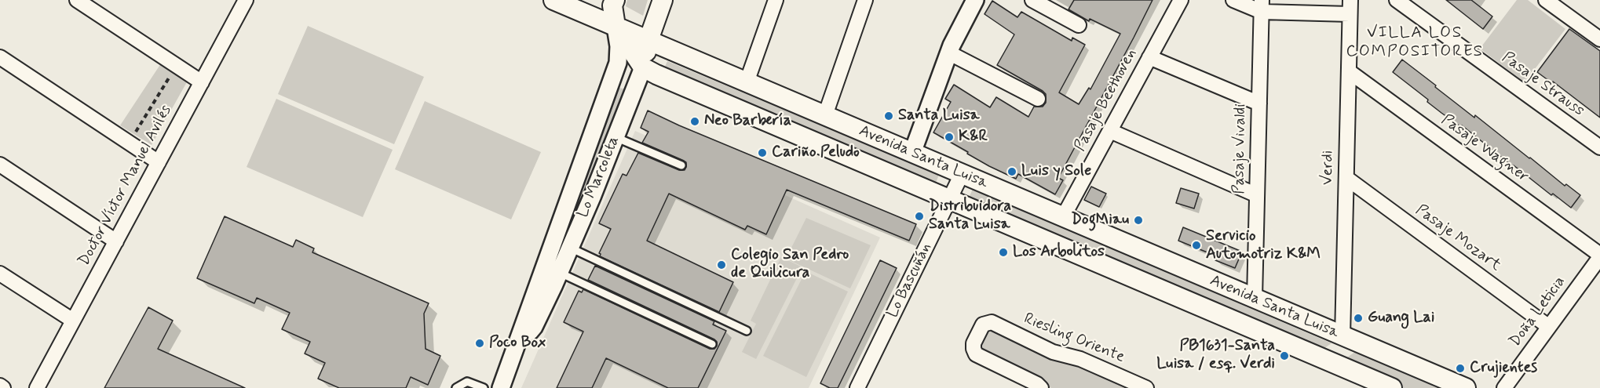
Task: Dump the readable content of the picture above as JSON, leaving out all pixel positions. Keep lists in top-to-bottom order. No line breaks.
{"streets":{"main road":["Avenida Santa Luisa","Lo Marcoleta"],"street":["Pasaje Strauss","Pasaje Beethoven","Pasaje Vivaldi","Pasaje Wagner","Verdi","Doctor Víctor Manuel Avilés","Pasaje Mozart","Lo Bascuñán","Doña Leticia","Riesling Oriente"]},"crossings":[["Pasaje Beethoven","Avenida Santa Luisa"],["Pasaje Vivaldi","Avenida Santa Luisa"],["Pasaje Wagner","Verdi"],["Pasaje Wagner","Doña Leticia"],["Avenida Santa Luisa","Verdi"],["Avenida Santa Luisa","Lo Marcoleta"],["Avenida Santa Luisa","Lo Bascuñán"],["Verdi","Pasaje Mozart"],["Pasaje Mozart","Doña Leticia"]],"districts":["VILLA LOS COMPOSITORES"],"places":["Santa Luisa","Neo Barbería","K&R","Cariño Peludo","Luis y Sole","Distribuidora Santa Luisa","DogMiau","Servicio Automotriz K&M","Los Arbolitos","Colegio San Pedro de Quilicura","Guang Lai","Poco Box","PB1631-Santa Luisa / esq. Verdi","Crujientes"]}
